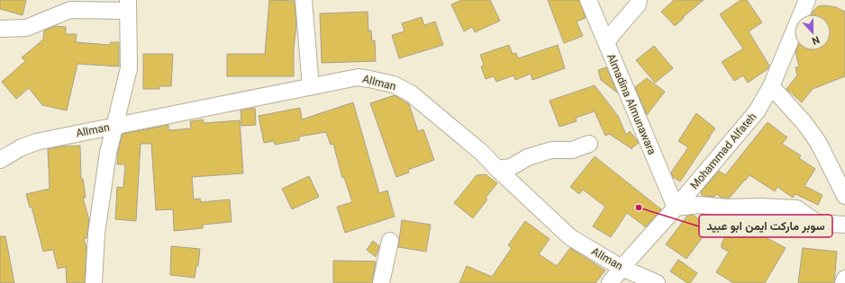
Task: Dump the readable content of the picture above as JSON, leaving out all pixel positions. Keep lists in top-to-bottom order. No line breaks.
{"streets":{"street":["AlIman","Almadina Almunawara","Mohammad Alfateh"]},"crossings":[["AlIman","Mohammad Alfateh"],["Almadina Almunawara","Mohammad Alfateh"]],"places":["سوبر ماركت ايمن ابو عبيد"],"north":"bottom"}
